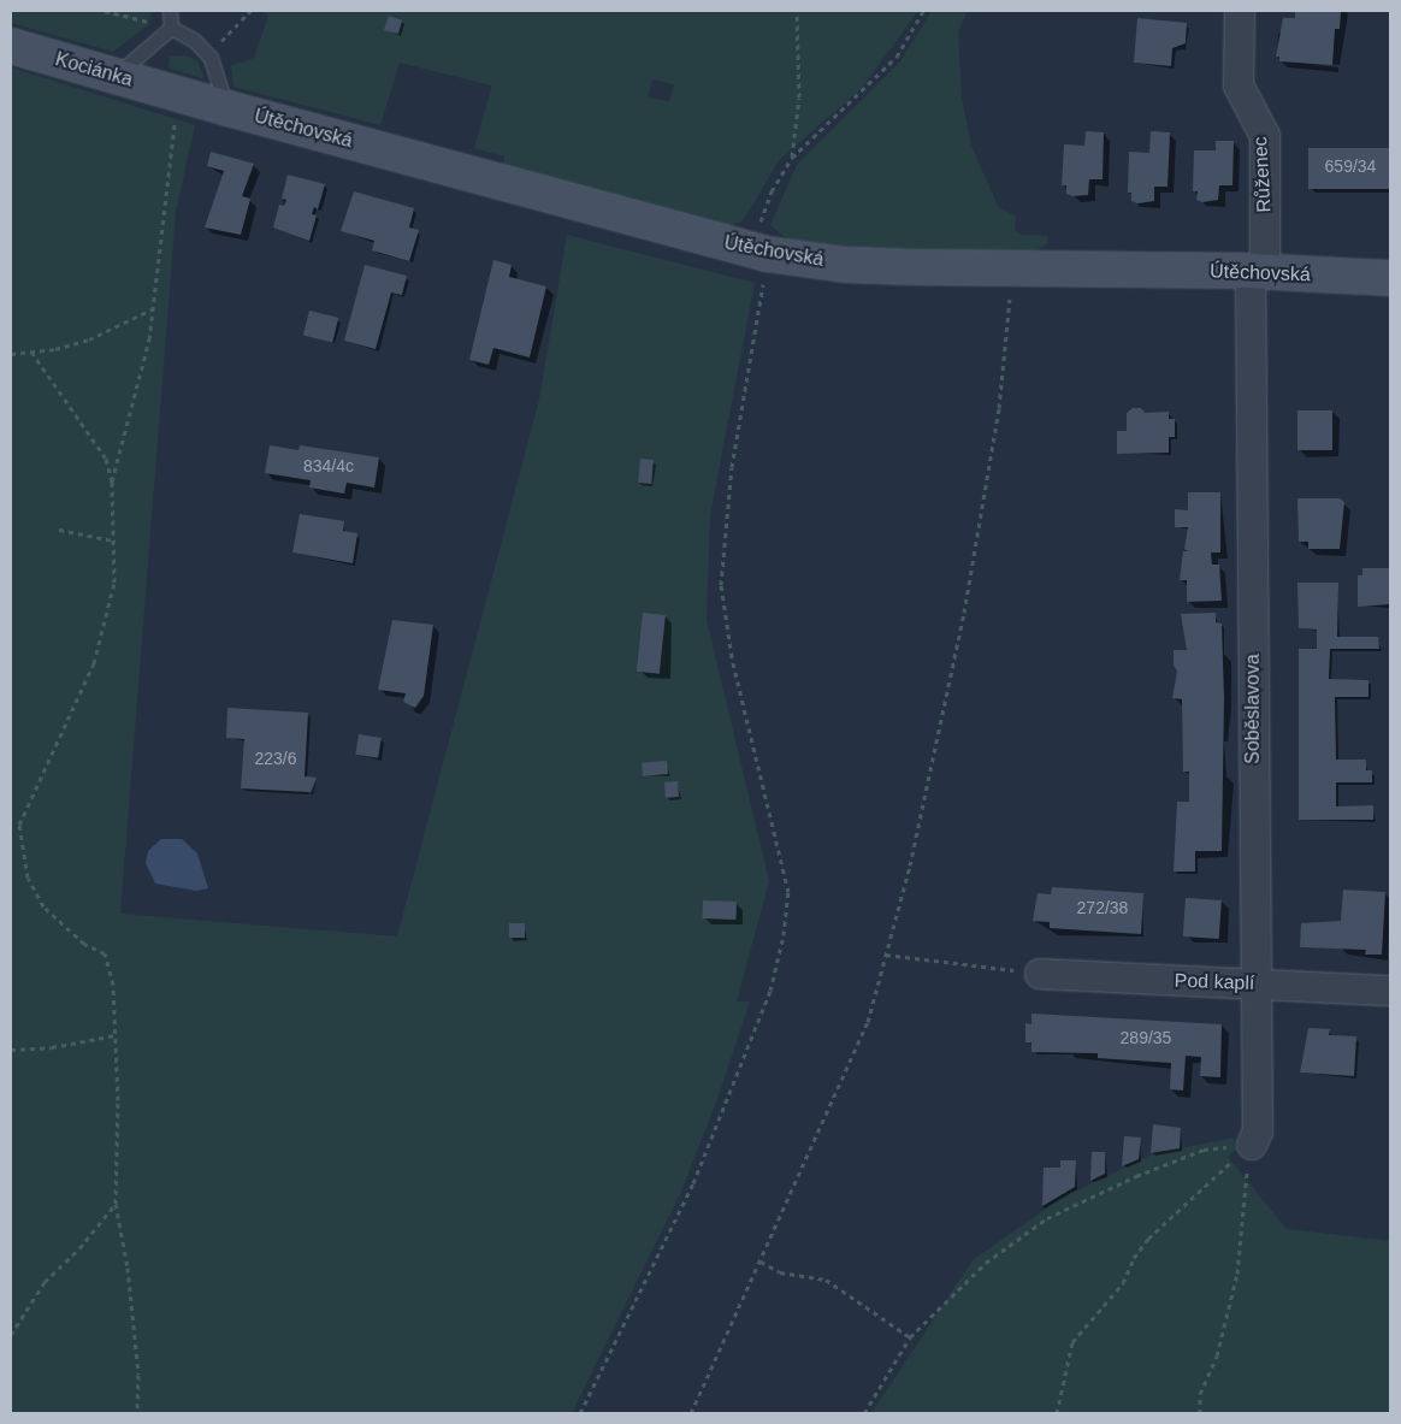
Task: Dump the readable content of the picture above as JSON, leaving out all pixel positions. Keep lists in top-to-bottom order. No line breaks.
{"streets":{"street":["Kociánka","Útěchovská","Růženec","Soběslavova","Pod kaplí"]},"crossings":[["Kociánka","Útěchovská"],["Útěchovská","Růženec"],["Útěchovská","Soběslavova"],["Růženec","Soběslavova"],["Soběslavova","Pod kaplí"]],"house_numbers":["659/34","834/4c","223/6","272/38","289/35"]}
